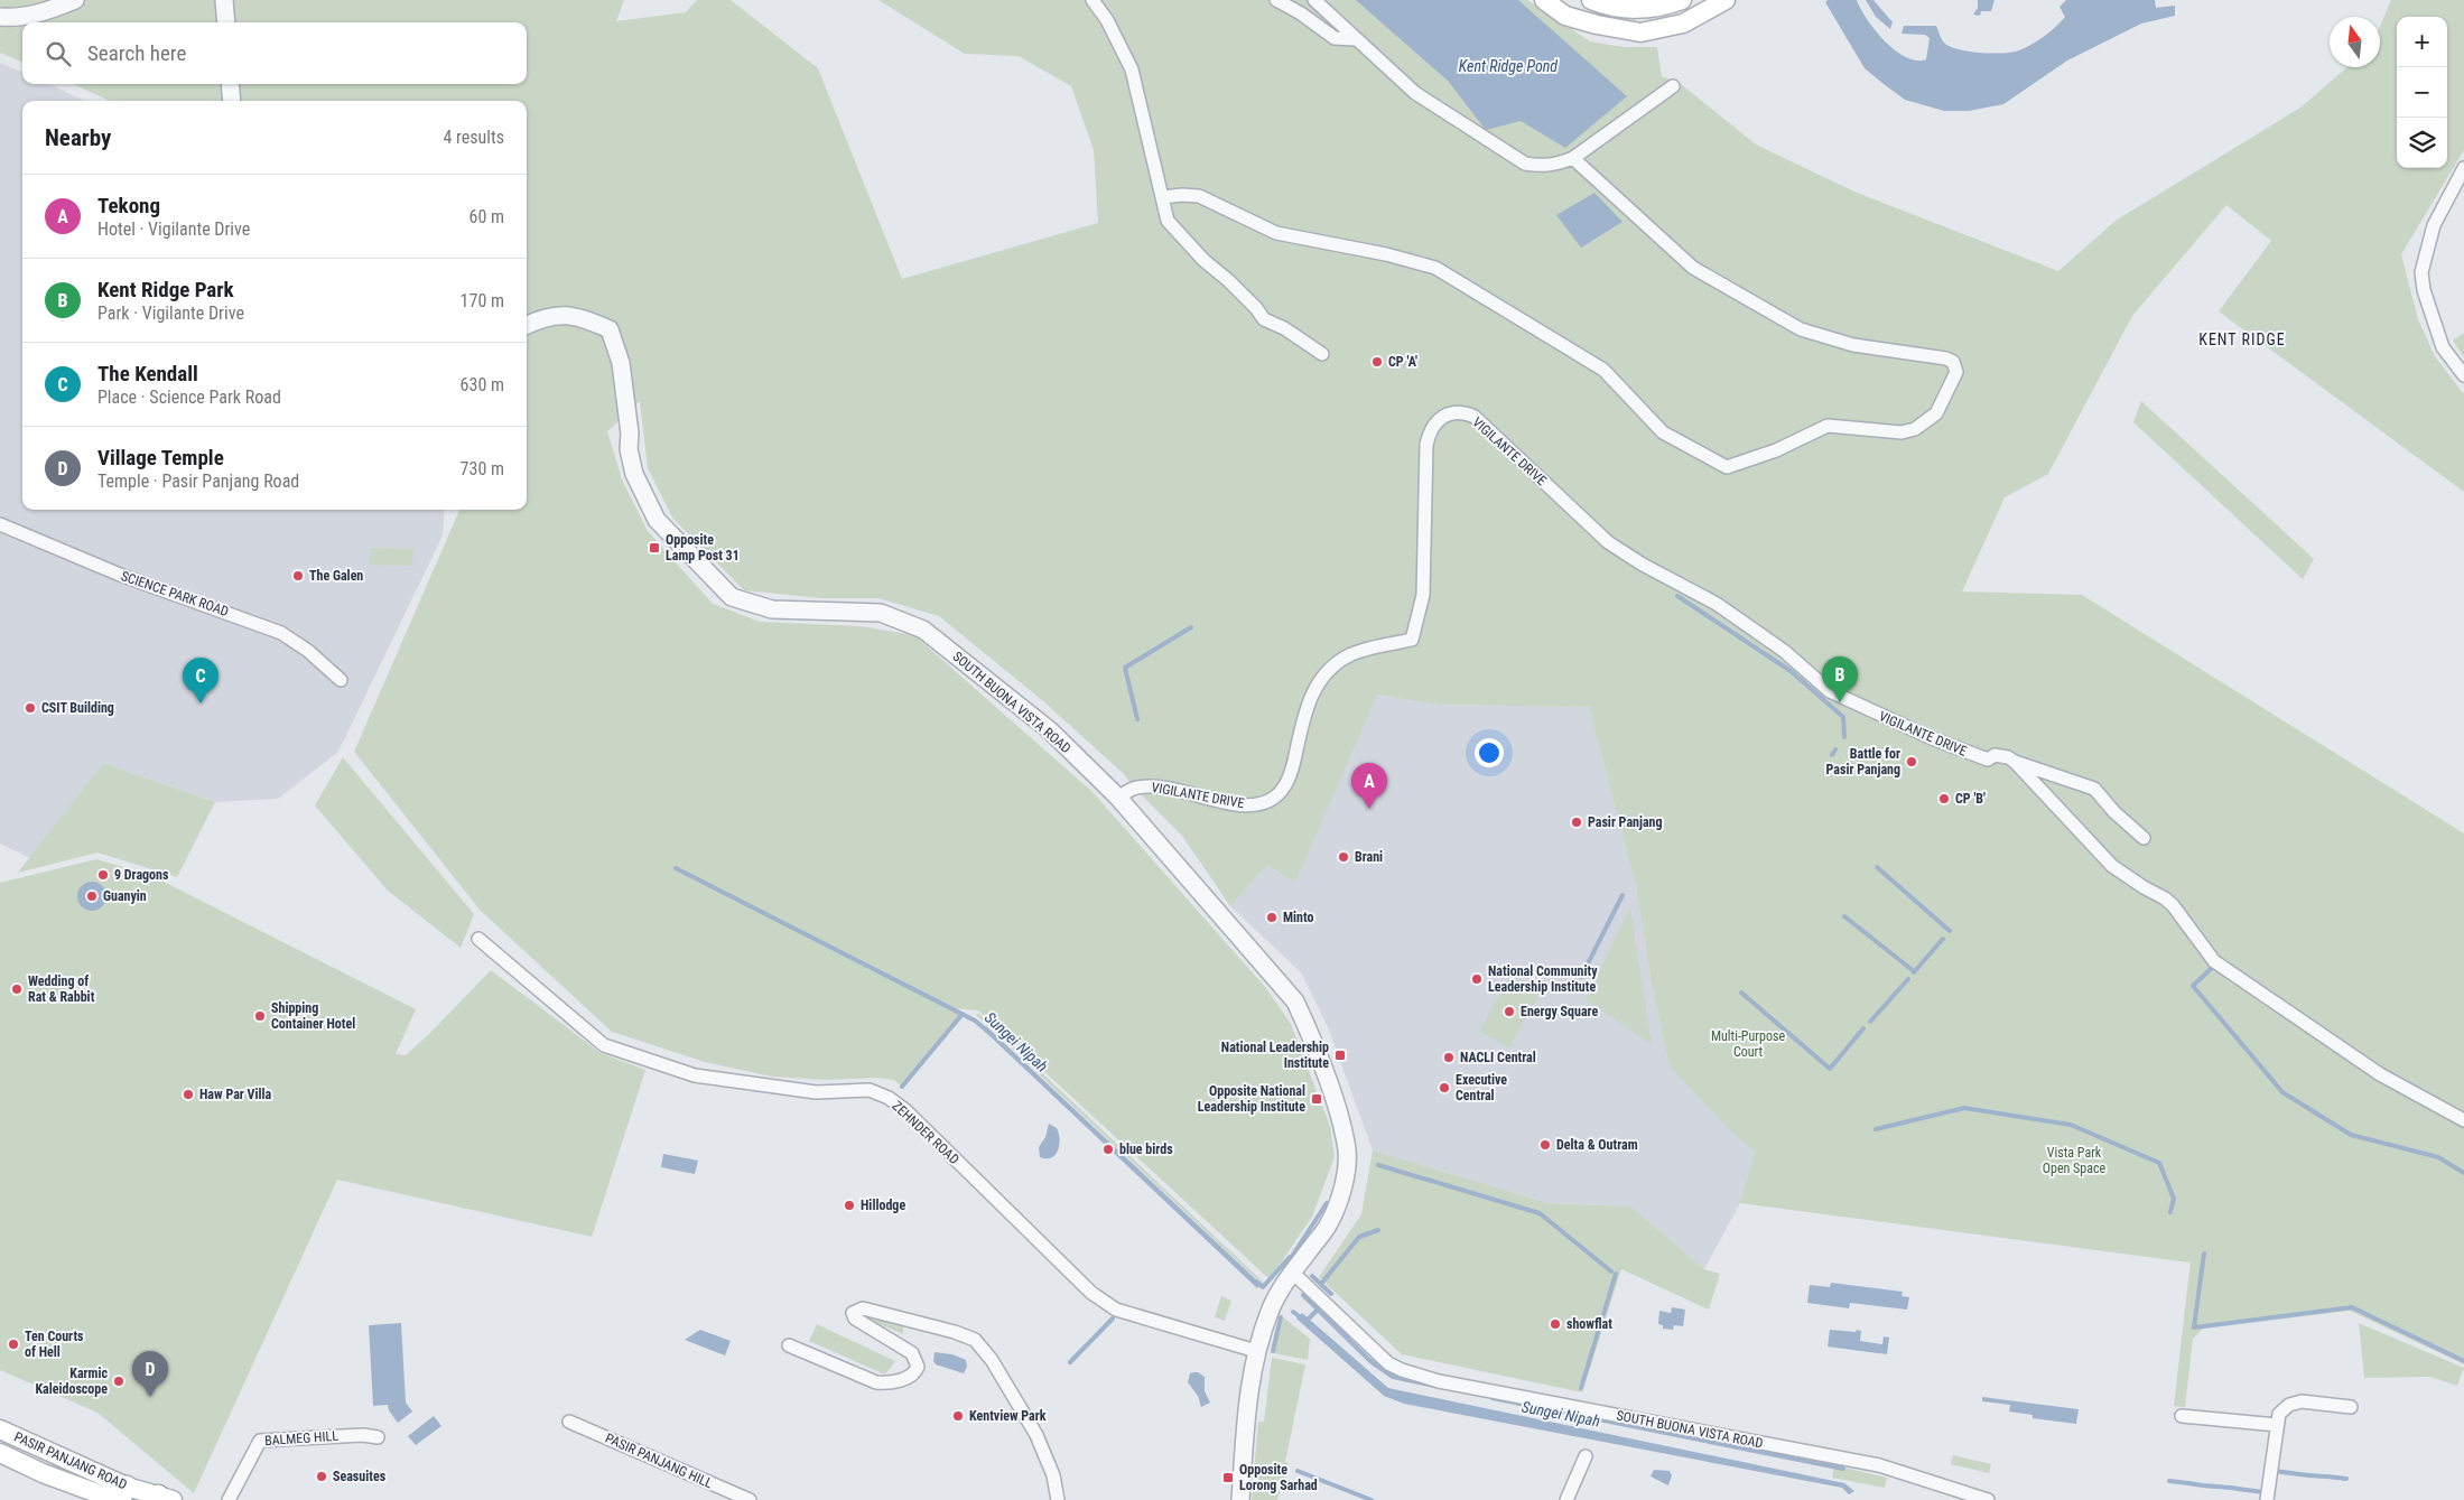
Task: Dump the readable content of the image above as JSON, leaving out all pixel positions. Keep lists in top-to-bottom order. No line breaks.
{"streets":{"main road":["PASIR PANJANG ROAD"],"street":["VIGILANTE DRIVE","SCIENCE PARK ROAD","SOUTH BUONA VISTA ROAD","ZEHNDER ROAD","BALMEG HILL","PASIR PANJANG HILL"]},"crossings":[["VIGILANTE DRIVE","SOUTH BUONA VISTA ROAD"],["SOUTH BUONA VISTA ROAD","ZEHNDER ROAD"]],"districts":["KENT RIDGE"],"water":["Kent Ridge Pond","Sungei Nipah"],"parks":["Multi-Purpose Court","Vista Park Open Space"],"places":{"other":["CP 'A'","The Galen","CSIT Building","Battle for Pasir Panjang","CP 'B'","Pasir Panjang","Brani","9 Dragons","Guanyin","Minto","National Community Leadership Institute","Wedding of Rat & Rabbit","Energy Square","Shipping Container Hotel","NACLI Central","Executive Central","Haw Par Villa","Delta & Outram","blue birds","Hillodge","showflat","Ten Courts of Hell","Karmic Kaleidoscope","Kentview Park","Seasuites"],"transit":["Opposite Lamp Post 31","National Leadership Institute","Opposite National Leadership Institute","Opposite Lorong Sarhad"]},"north":"top","page":{"map_buttons":["+","−"],"search":"Search here","heading":["Nearby","4 results"],"list":[{"mark":"A","name":"Tekong","note":"Hotel · Vigilante Drive","value":"60 m"},{"mark":"B","name":"Kent Ridge Park","note":"Park · Vigilante Drive","value":"170 m"},{"mark":"C","name":"The Kendall","note":"Place · Science Park Road","value":"630 m"},{"mark":"D","name":"Village Temple","note":"Temple · Pasir Panjang Road","value":"730 m"}],"pins":["B","C","A","D"]}}
